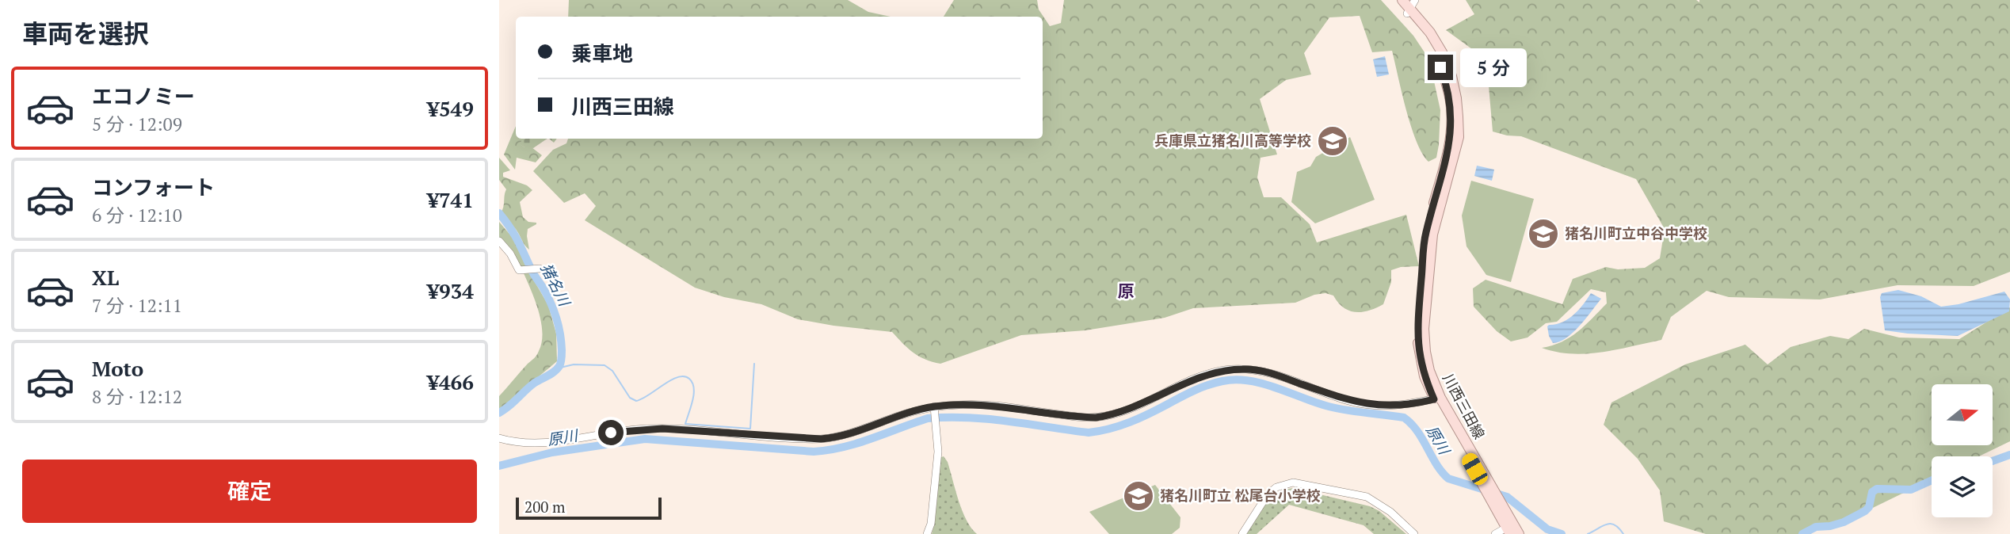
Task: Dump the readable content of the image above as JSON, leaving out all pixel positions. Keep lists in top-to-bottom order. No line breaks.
{"streets":{"main road":["川西三田線"]},"districts":["原"],"water":["猪名川","原川"],"places":{"school or university":["兵庫県立猪名川高等学校","猪名川町立中谷中学校","猪名川町立 松尾台小学校"]},"scale_bar":"200 m","north":"right","page":{"heading":"車両を選択","banner":["乗車地","川西三田線"],"bubble":"5 分","list":[{"name":"エコノミー","note":"5 分 · 12:09","value":"¥549"},{"name":"コンフォート","note":"6 分 · 12:10","value":"¥741"},{"name":"XL","note":"7 分 · 12:11","value":"¥934"},{"name":"Moto","note":"8 分 · 12:12","value":"¥466"}],"buttons":"確定","scale":"200 m"}}
